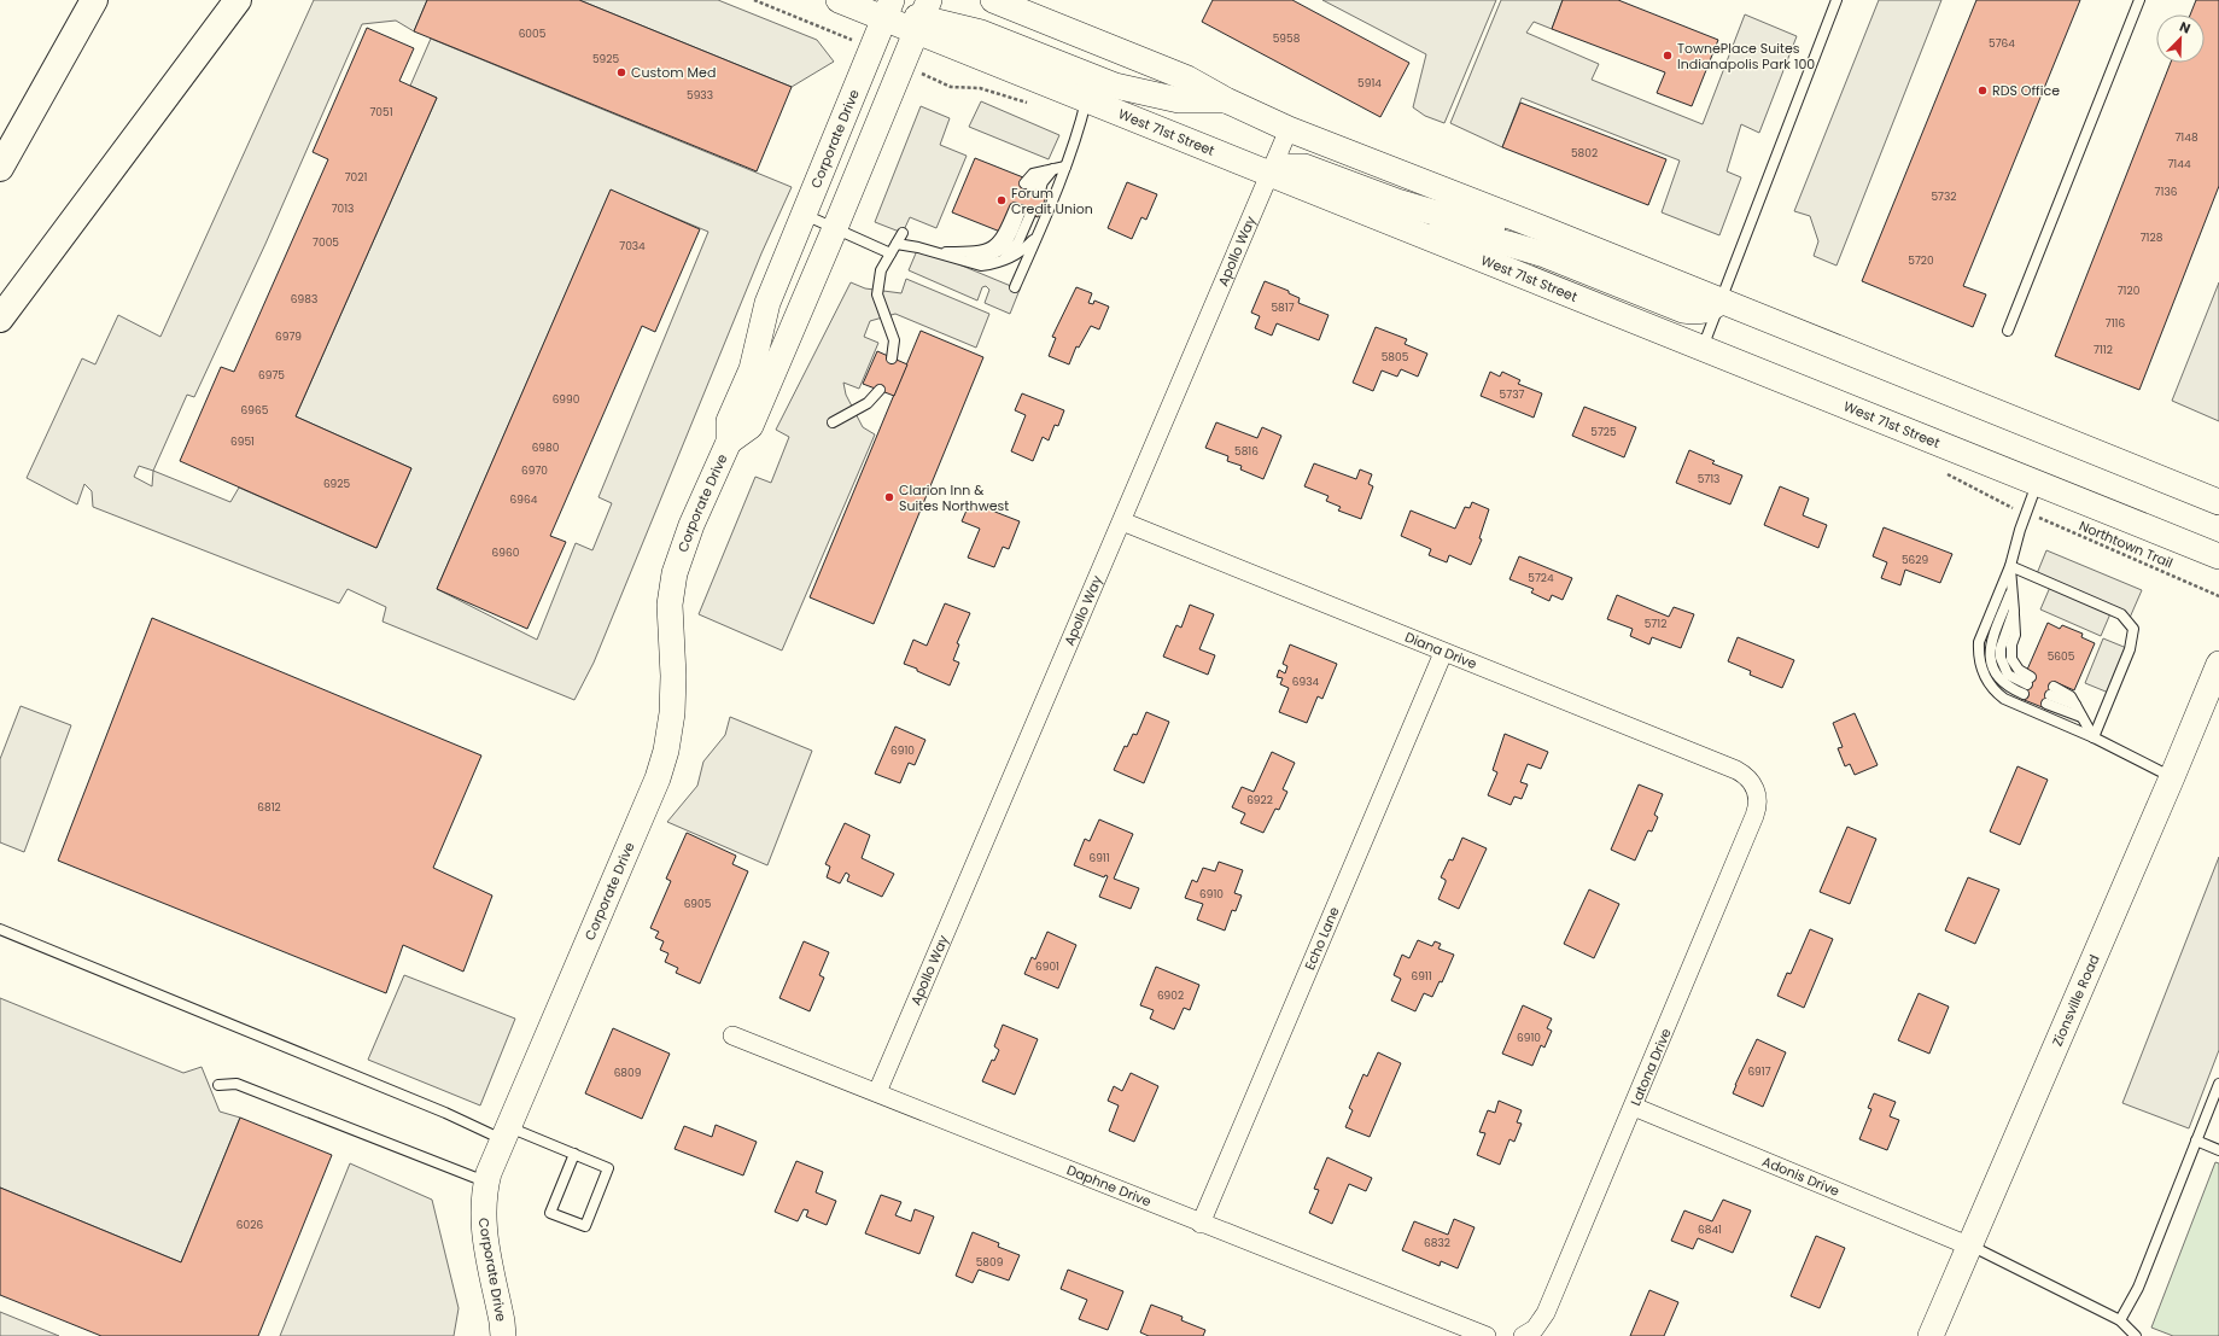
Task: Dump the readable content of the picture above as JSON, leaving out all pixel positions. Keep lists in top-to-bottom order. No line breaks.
{"streets":{"main road":["West 71st Street","Corporate Drive","Zionsville Road"],"street":["Apollo Way","Diana Drive","Echo Lane","Latona Drive","Adonis Drive","Daphne Drive"],"path":["Northtown Trail"]},"crossings":[["West 71st Street","Corporate Drive"],["West 71st Street","Apollo Way"],["Apollo Way","Diana Drive"],["Apollo Way","Daphne Drive"],["Diana Drive","Echo Lane"],["Diana Drive","Latona Drive"],["Echo Lane","Daphne Drive"],["Zionsville Road","Adonis Drive"],["Latona Drive","Adonis Drive"]],"places":["TownePlace Suites Indianapolis Park 100","Custom Med","RDS Office","Forum Credit Union","Clarion Inn & Suites Northwest"],"house_numbers":["6005","5958","5764","5925","5914","5933","7051","7148","5802","7144","7021","7136","5732","7013","7128","7005","7034","5720","7120","6983","5817","7116","6979","7112","5805","6975","5737","6990","6965","5725","6951","6980","5816","6970","5713","6925","6964","6960","5629","5724","5712","5605","6934","6910","6922","6812","6911","6910","6905","6901","6911","6902","6910","6917","6809","6026","6841","6832","5809"],"north":"top right"}
